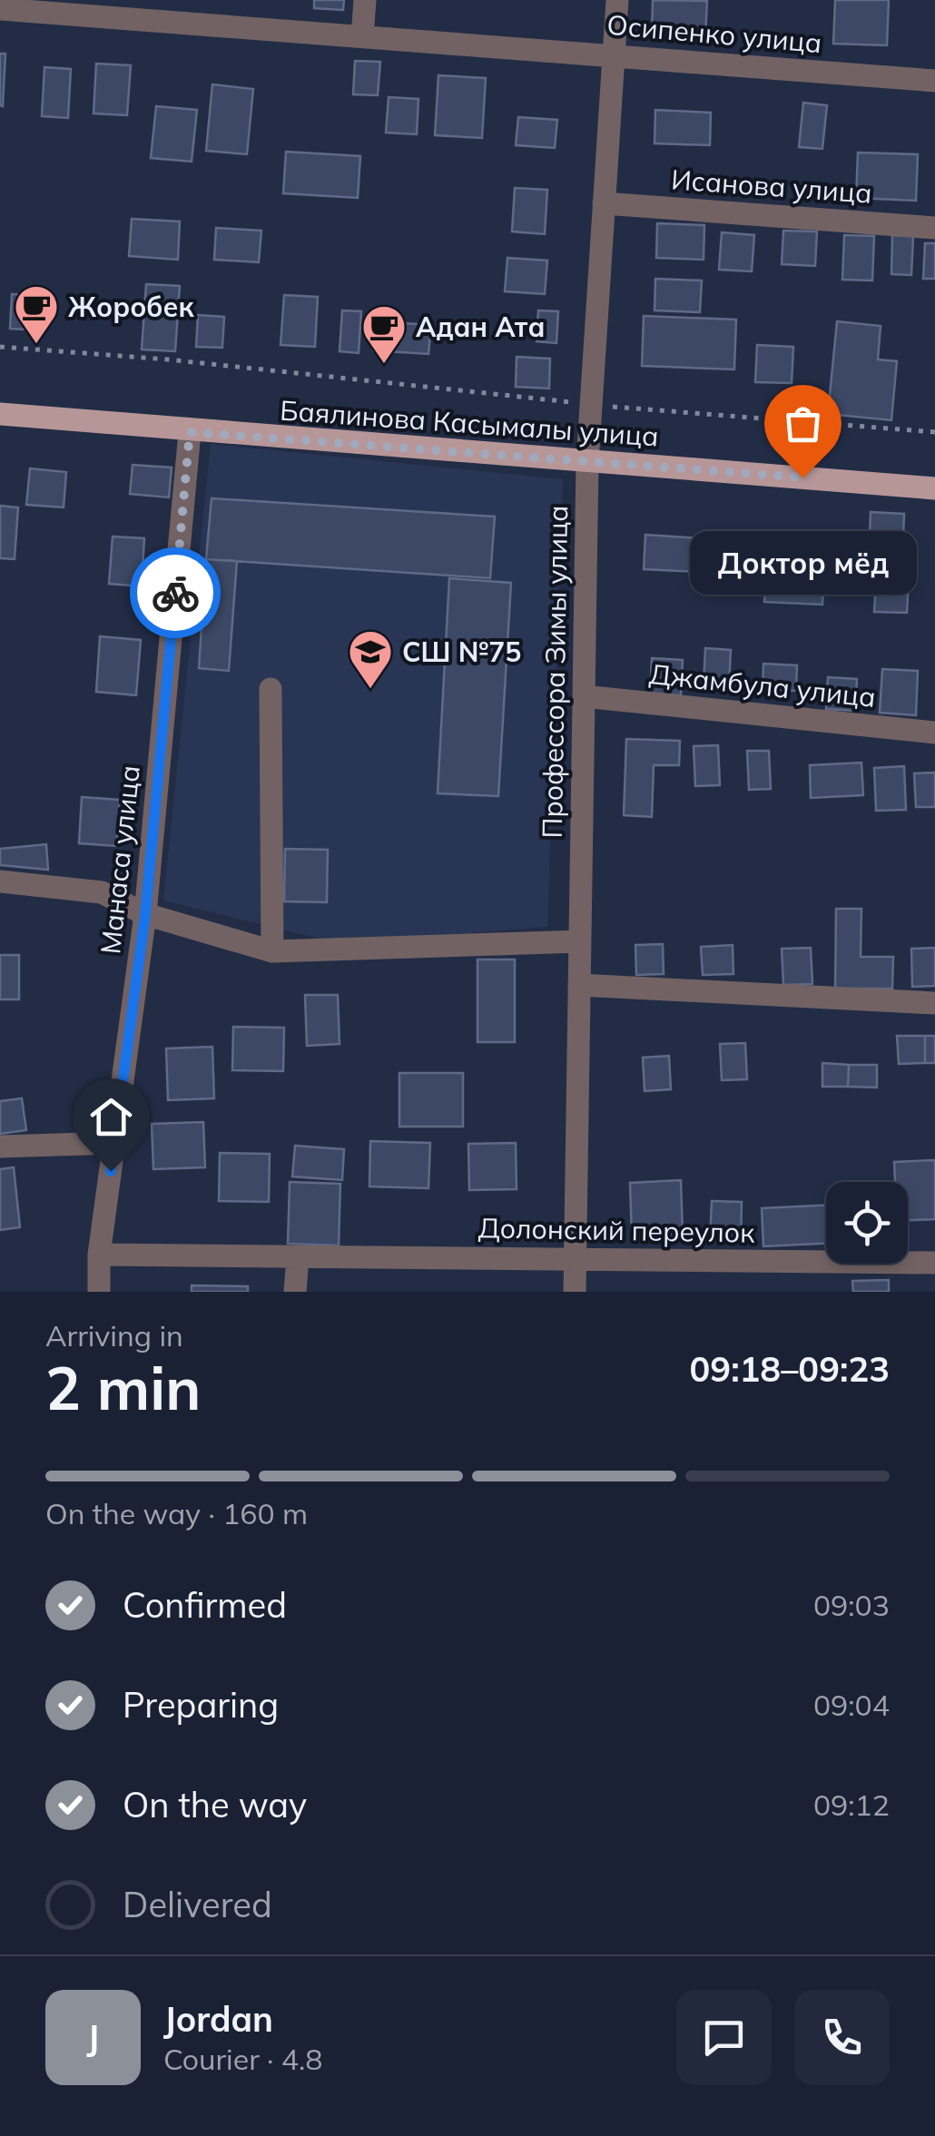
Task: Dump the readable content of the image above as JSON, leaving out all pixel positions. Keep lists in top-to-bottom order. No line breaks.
{"streets":{"main road":["Баялинова Касымалы улица"],"street":["Осипенко улица","Исанова улица","Профессора Зимы улица","Джамбула улица","Манаса улица","Долонский переулок"]},"crossings":[["Осипенко улица","Профессора Зимы улица"],["Исанова улица","Профессора Зимы улица"],["Баялинова Касымалы улица","Профессора Зимы улица"],["Баялинова Касымалы улица","Манаса улица"],["Профессора Зимы улица","Джамбула улица"],["Профессора Зимы улица","Долонский переулок"],["Манаса улица","Долонский переулок"]],"places":{"cafe":["Жоробек","Адан Ата"],"other":["Доктор мёд"],"school or university":["СШ №75"]},"page":{"bubble":"Доктор мёд","heading":["2 min","Arriving in","09:18–09:23"],"panel":["Jordan","Courier · 4.8"],"bar":"On the way · 160 m","list":[["Confirmed","09:03"],["Preparing","09:04"],["On the way","09:12"],"Delivered"],"round":"J"}}
